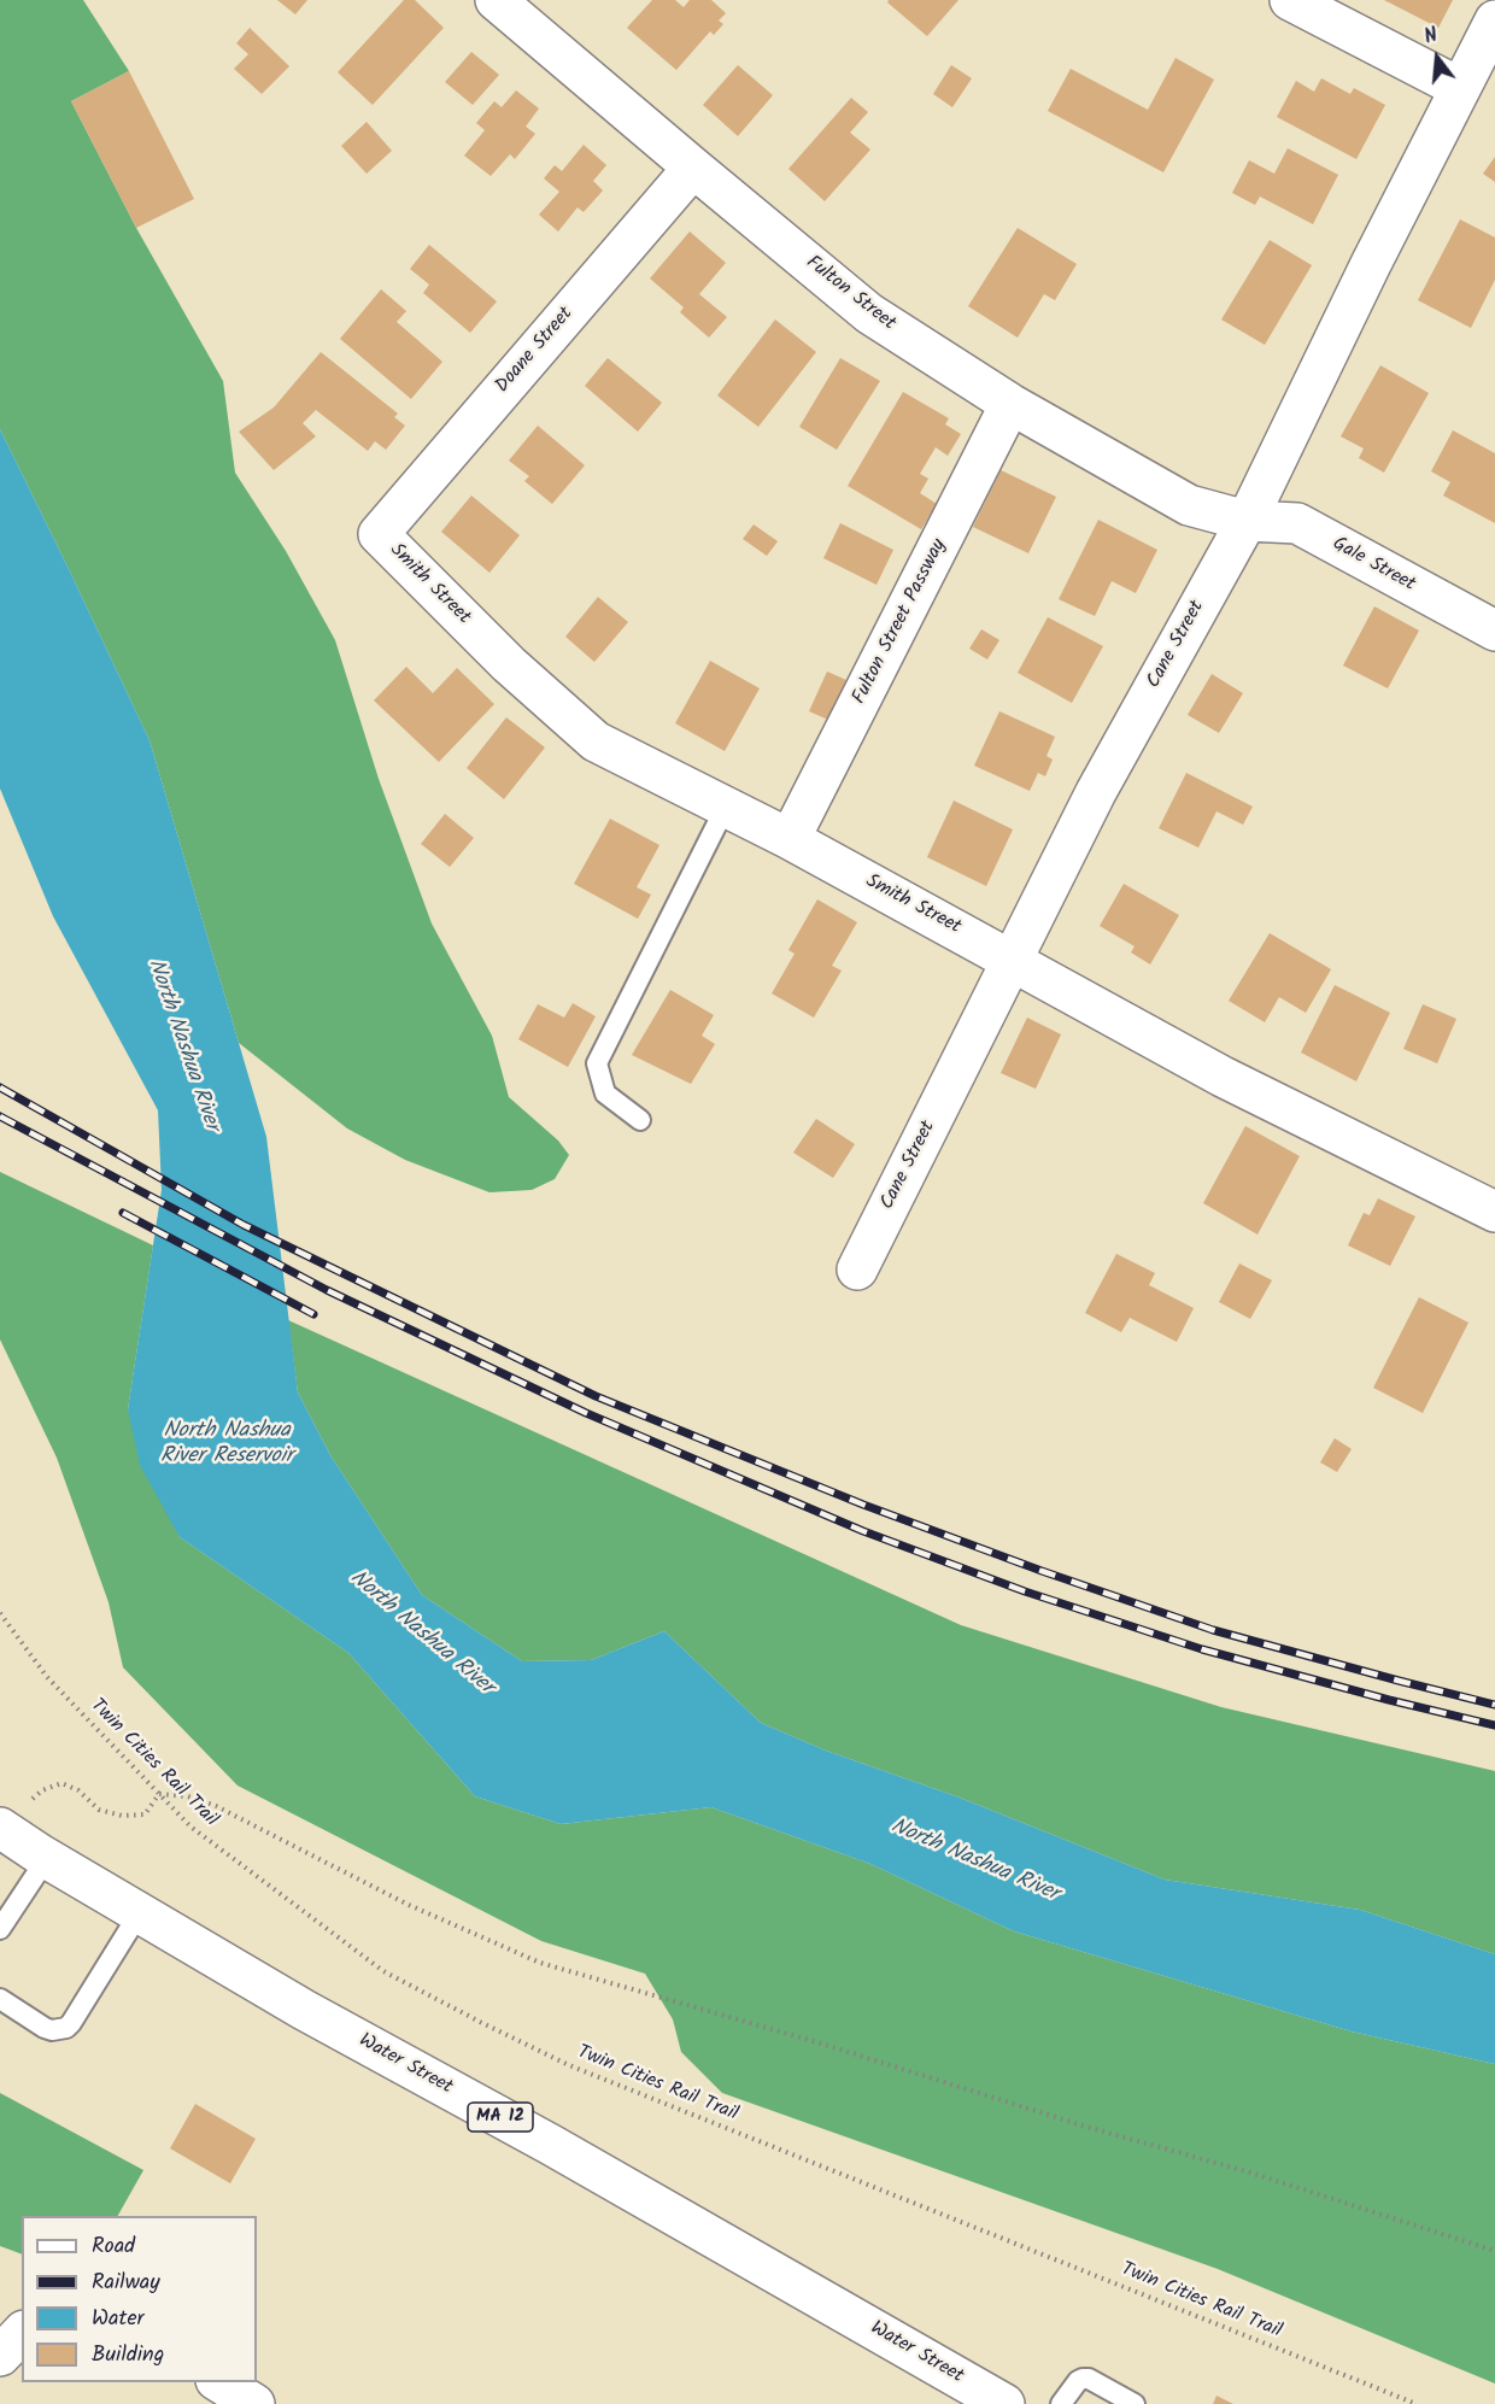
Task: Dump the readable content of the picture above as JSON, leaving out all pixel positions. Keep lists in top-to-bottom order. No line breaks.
{"streets":{"main road":["Fulton Street","Doane Street","Gale Street","Smith Street","Fulton Street Passway","Cane Street","Water Street","MA 12"],"path":["Twin Cities Rail Trail"]},"crossings":[["Fulton Street","Doane Street"],["Fulton Street","Gale Street"],["Fulton Street","Fulton Street Passway"],["Fulton Street","Cane Street"],["Doane Street","Smith Street"],["Gale Street","Cane Street"],["Smith Street","Fulton Street Passway"],["Smith Street","Cane Street"]],"water":["North Nashua River","North Nashua River Reservoir"],"legend":["Road","Railway","Water","Building"],"north":"top"}
